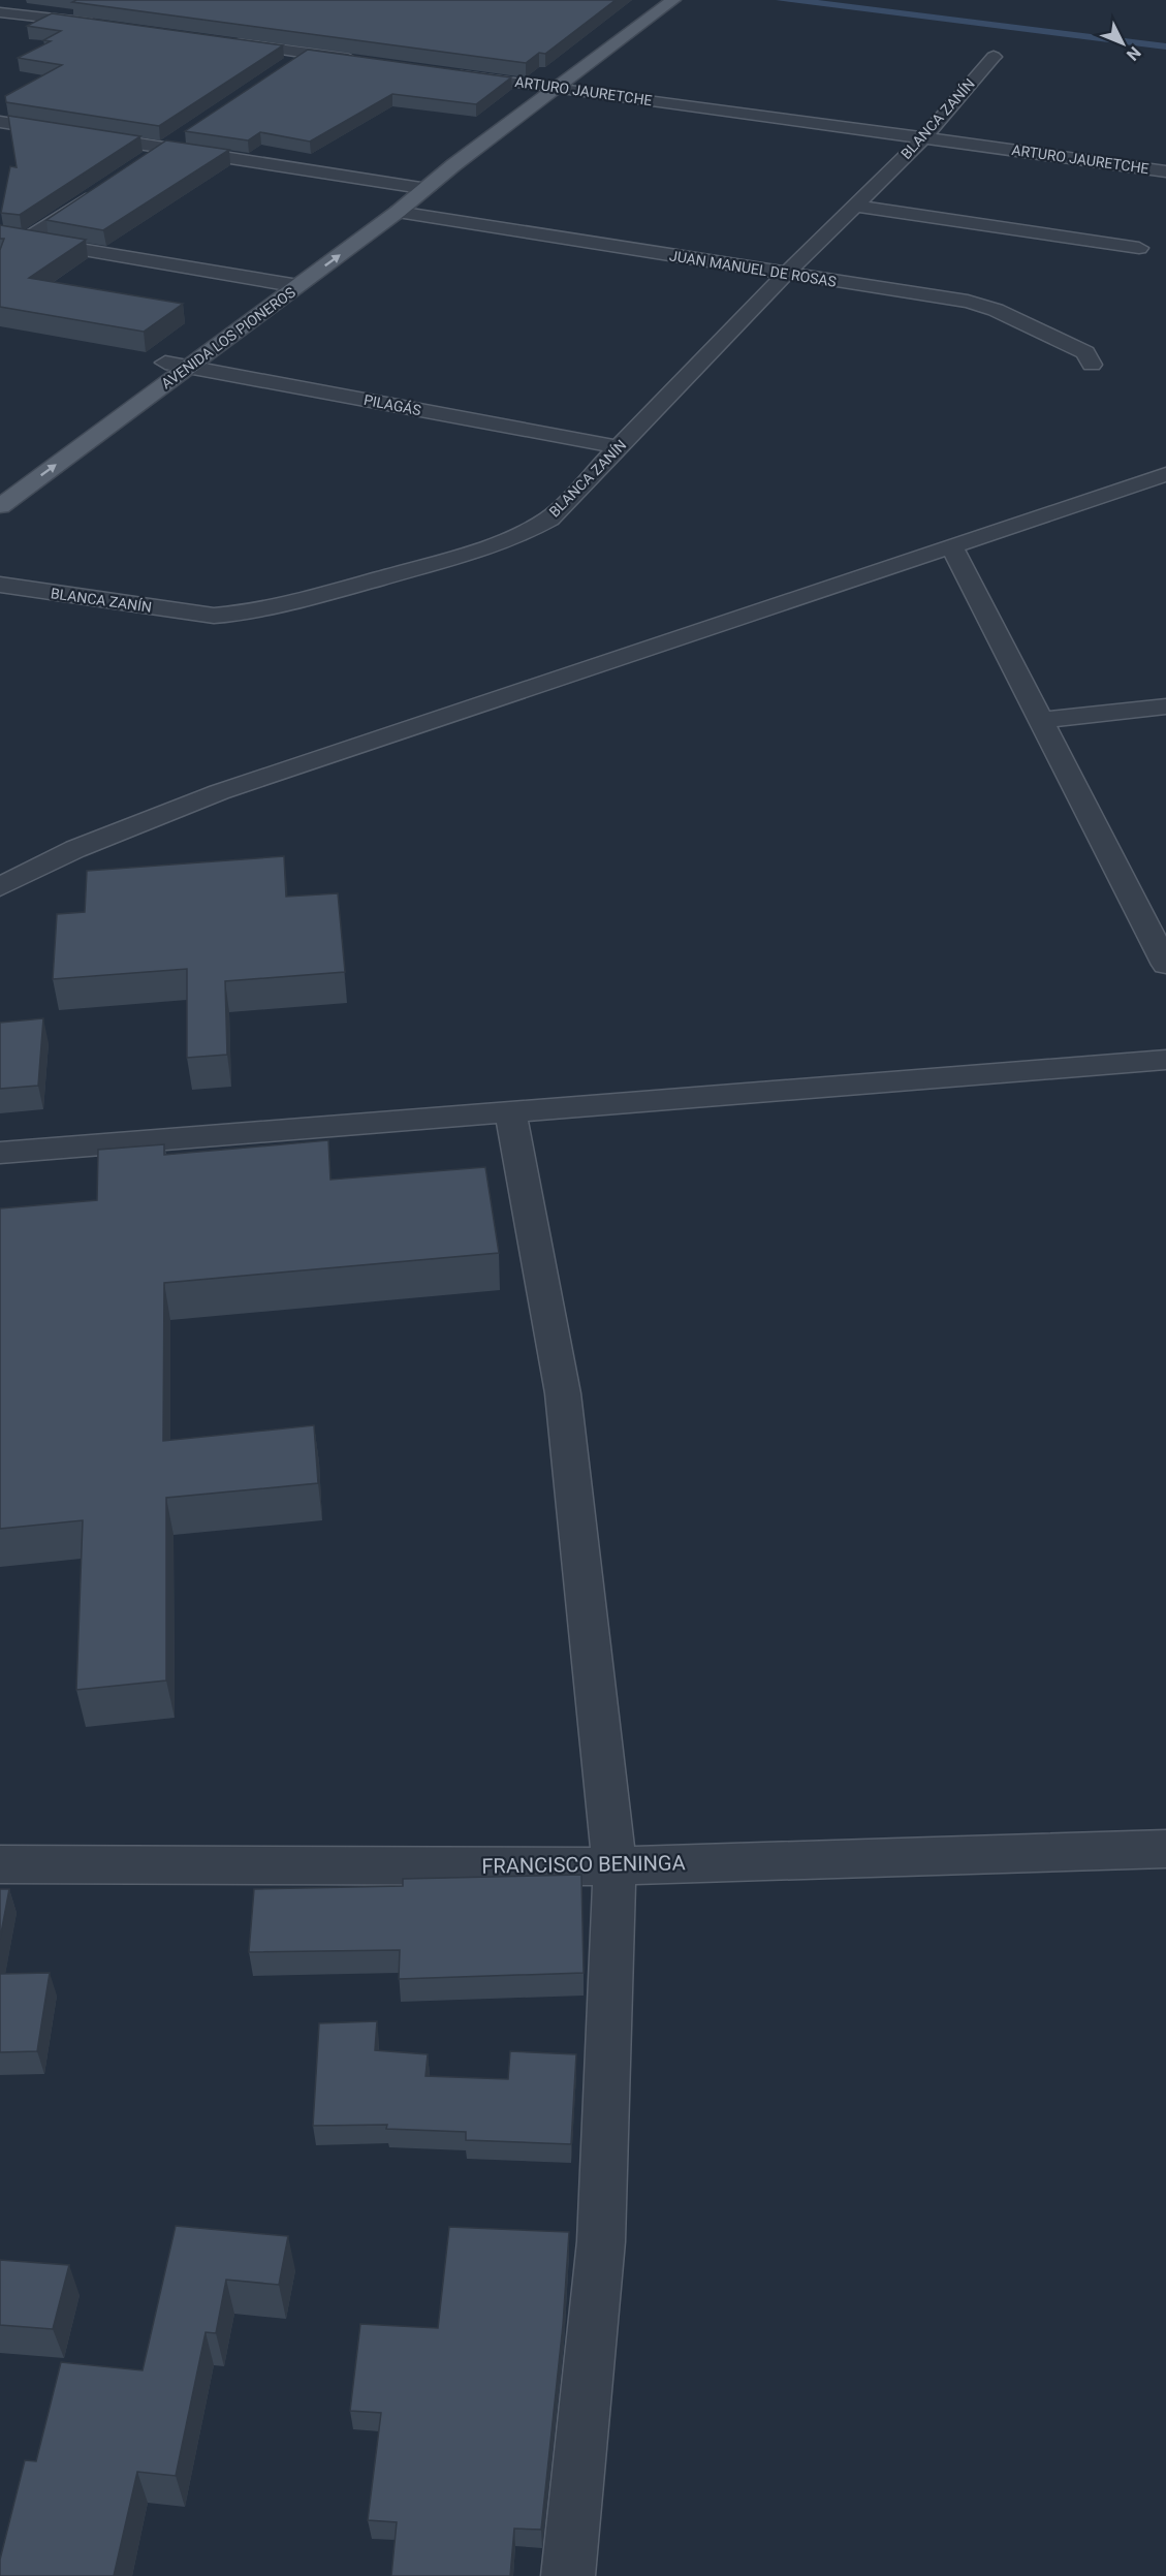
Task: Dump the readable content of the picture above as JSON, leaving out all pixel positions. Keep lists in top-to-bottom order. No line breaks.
{"streets":{"main road":["AVENIDA LOS PIONEROS"],"street":["ARTURO JAURETCHE","BLANCA ZANÍN","JUAN MANUEL DE ROSAS","PILAGÁS","FRANCISCO BENINGA"]},"crossings":[["ARTURO JAURETCHE","BLANCA ZANÍN"],["ARTURO JAURETCHE","AVENIDA LOS PIONEROS"],["BLANCA ZANÍN","JUAN MANUEL DE ROSAS"],["BLANCA ZANÍN","PILAGÁS"],["JUAN MANUEL DE ROSAS","AVENIDA LOS PIONEROS"],["AVENIDA LOS PIONEROS","PILAGÁS"]],"north":"bottom right"}
